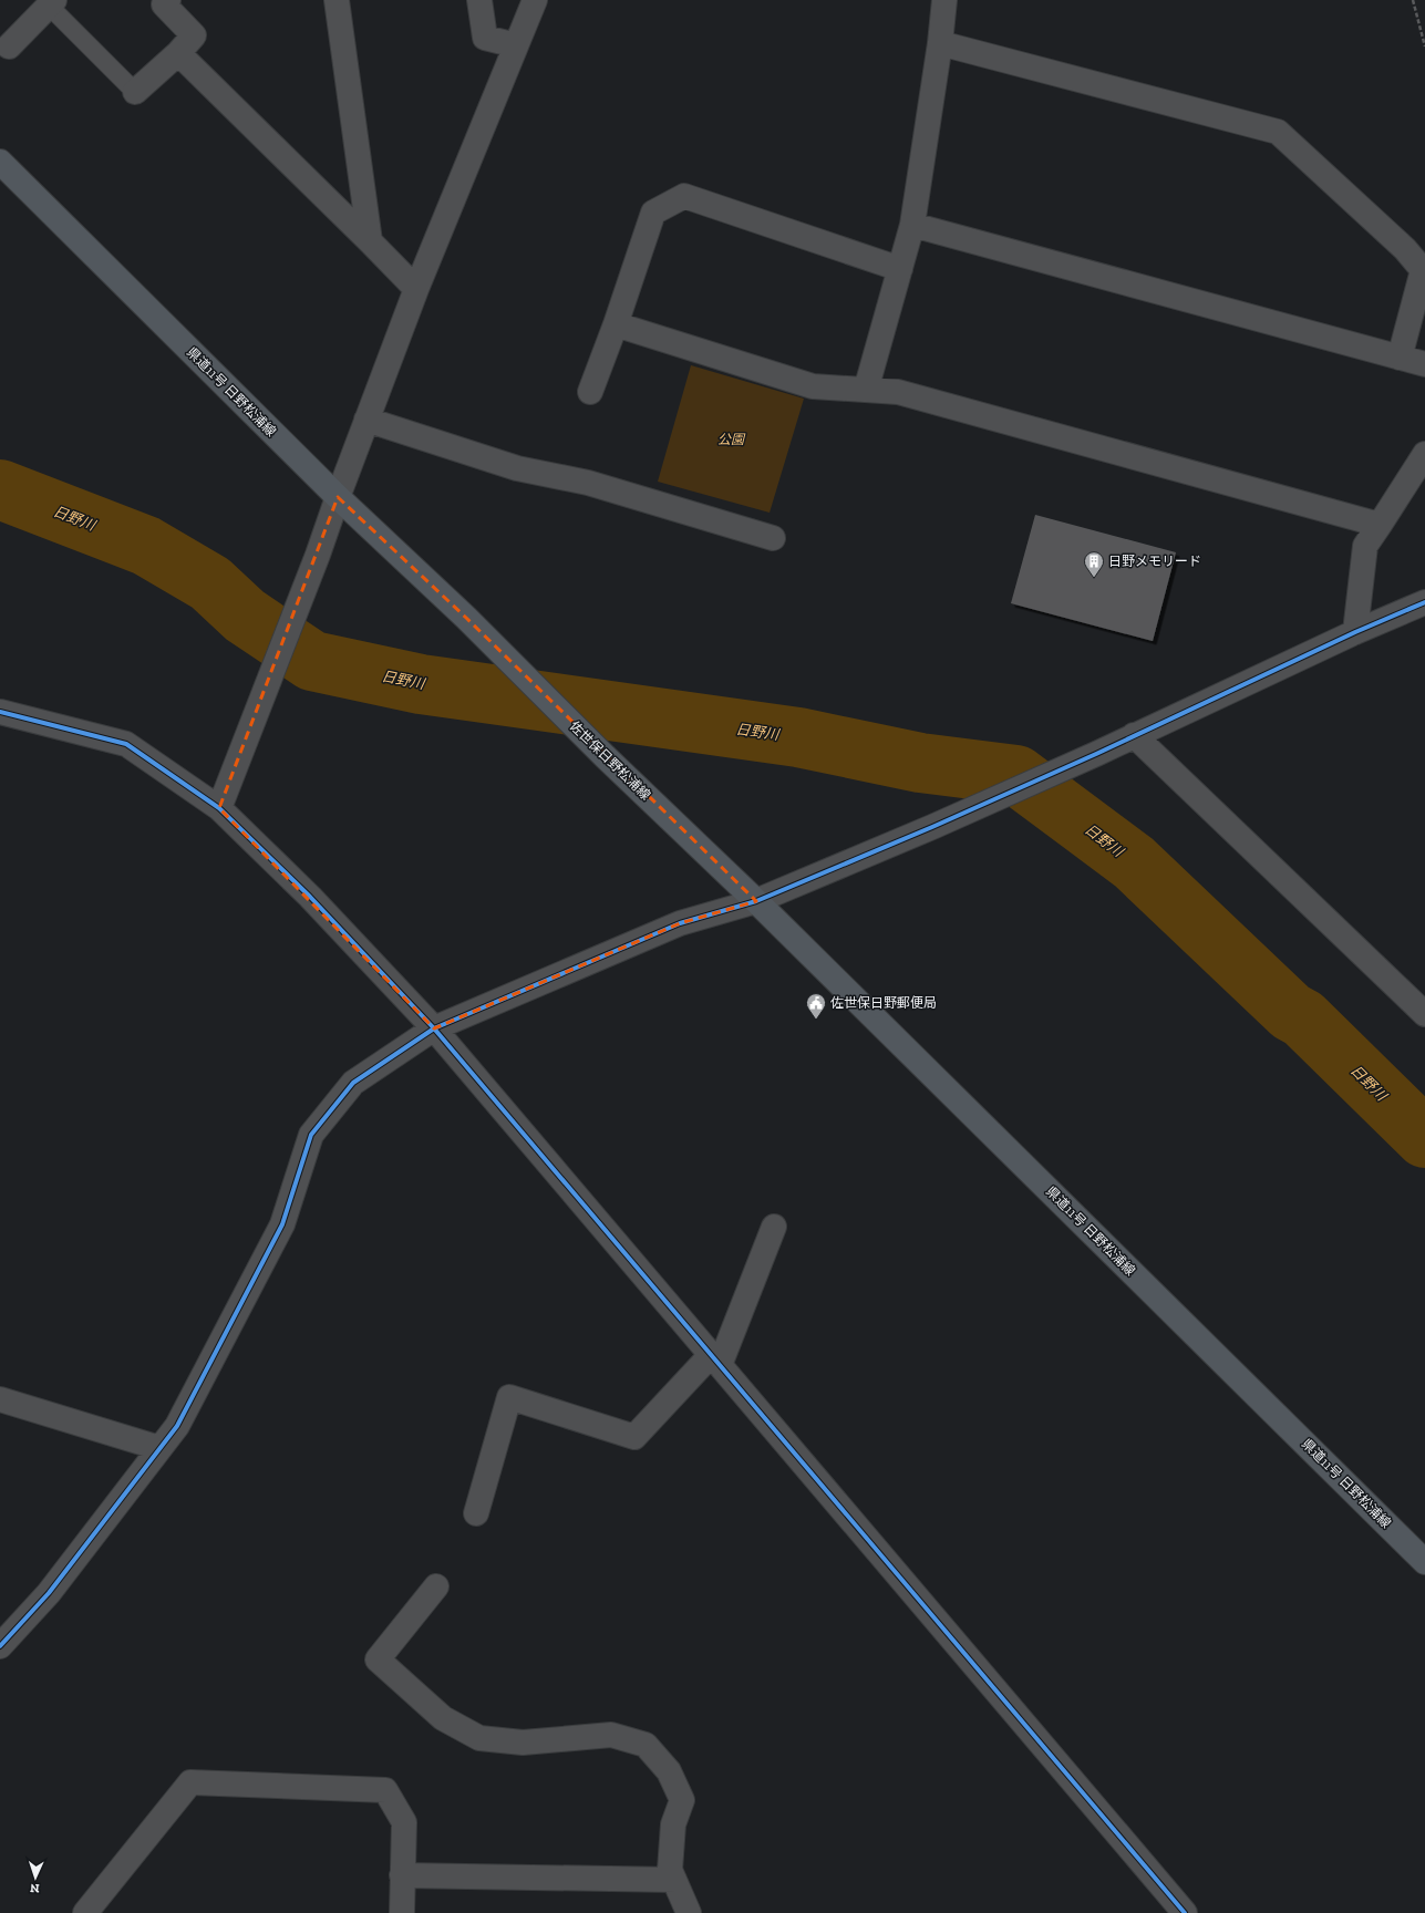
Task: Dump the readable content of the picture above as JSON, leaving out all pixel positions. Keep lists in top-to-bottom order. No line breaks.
{"streets":{"main road":["県道11号 日野松浦線","佐世保日野松浦線"]},"crossings":[["県道11号 日野松浦線","佐世保日野松浦線"]],"water":["日野川"],"parks":["公園"],"places":{"building":["日野メモリード"],"public building":["佐世保日野郵便局"]},"north":"bottom"}
